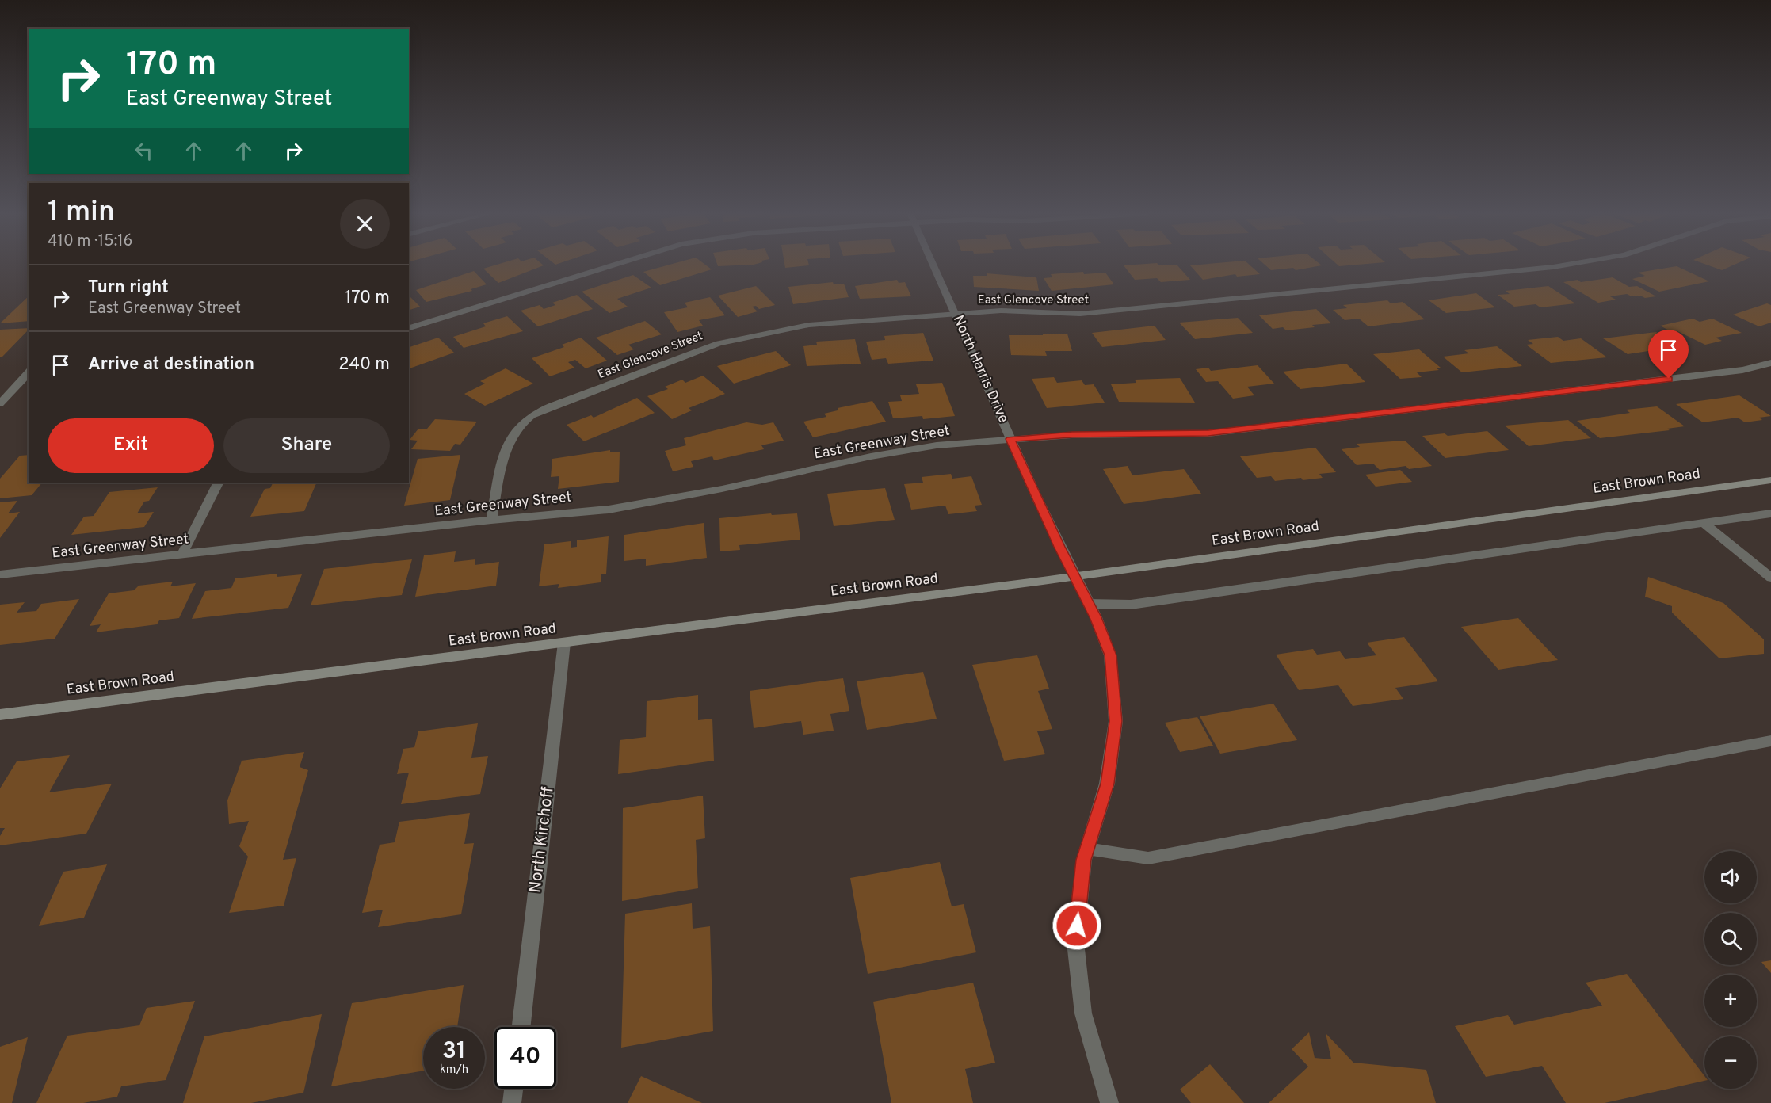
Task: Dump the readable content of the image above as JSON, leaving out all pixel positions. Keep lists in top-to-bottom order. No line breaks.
{"streets":{"main road":["East Brown Road"],"street":["East Glencove Street","North Harris Drive","East Greenway Street","North Kirchoff"]},"crossings":[["East Glencove Street","North Harris Drive"],["East Glencove Street","East Greenway Street"],["North Harris Drive","East Greenway Street"],["North Harris Drive","East Brown Road"],["East Brown Road","North Kirchoff"]],"page":{"turn":["170 m","East Greenway Street"],"heading":["1 min","410 m · 15:16"],"list":[{"name":"Turn right","note":"East Greenway Street","value":"170 m"},{"name":"Arrive at destination","value":"240 m"}],"buttons":["Exit","Share"],"map_buttons":["+","−"],"speed":"31 km/h","limit":"40"}}
